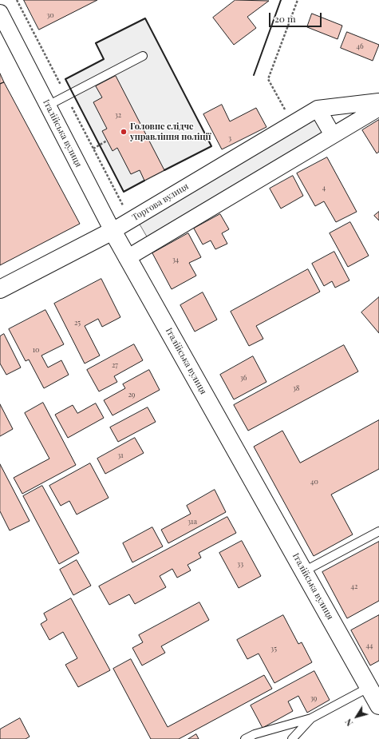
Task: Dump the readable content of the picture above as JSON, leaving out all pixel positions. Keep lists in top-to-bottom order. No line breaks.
{"streets":{"street":["Італійська вулиця","Торгова вулиця"]},"crossings":[["Італійська вулиця","Торгова вулиця"]],"places":["Головне слідче управління поліції"],"house_numbers":["30","46","32","3","4","34","25","10","27","36","38","29","31","40","31а","33","42","44","35","39"],"scale_bar":"20 m","north":"bottom left"}
